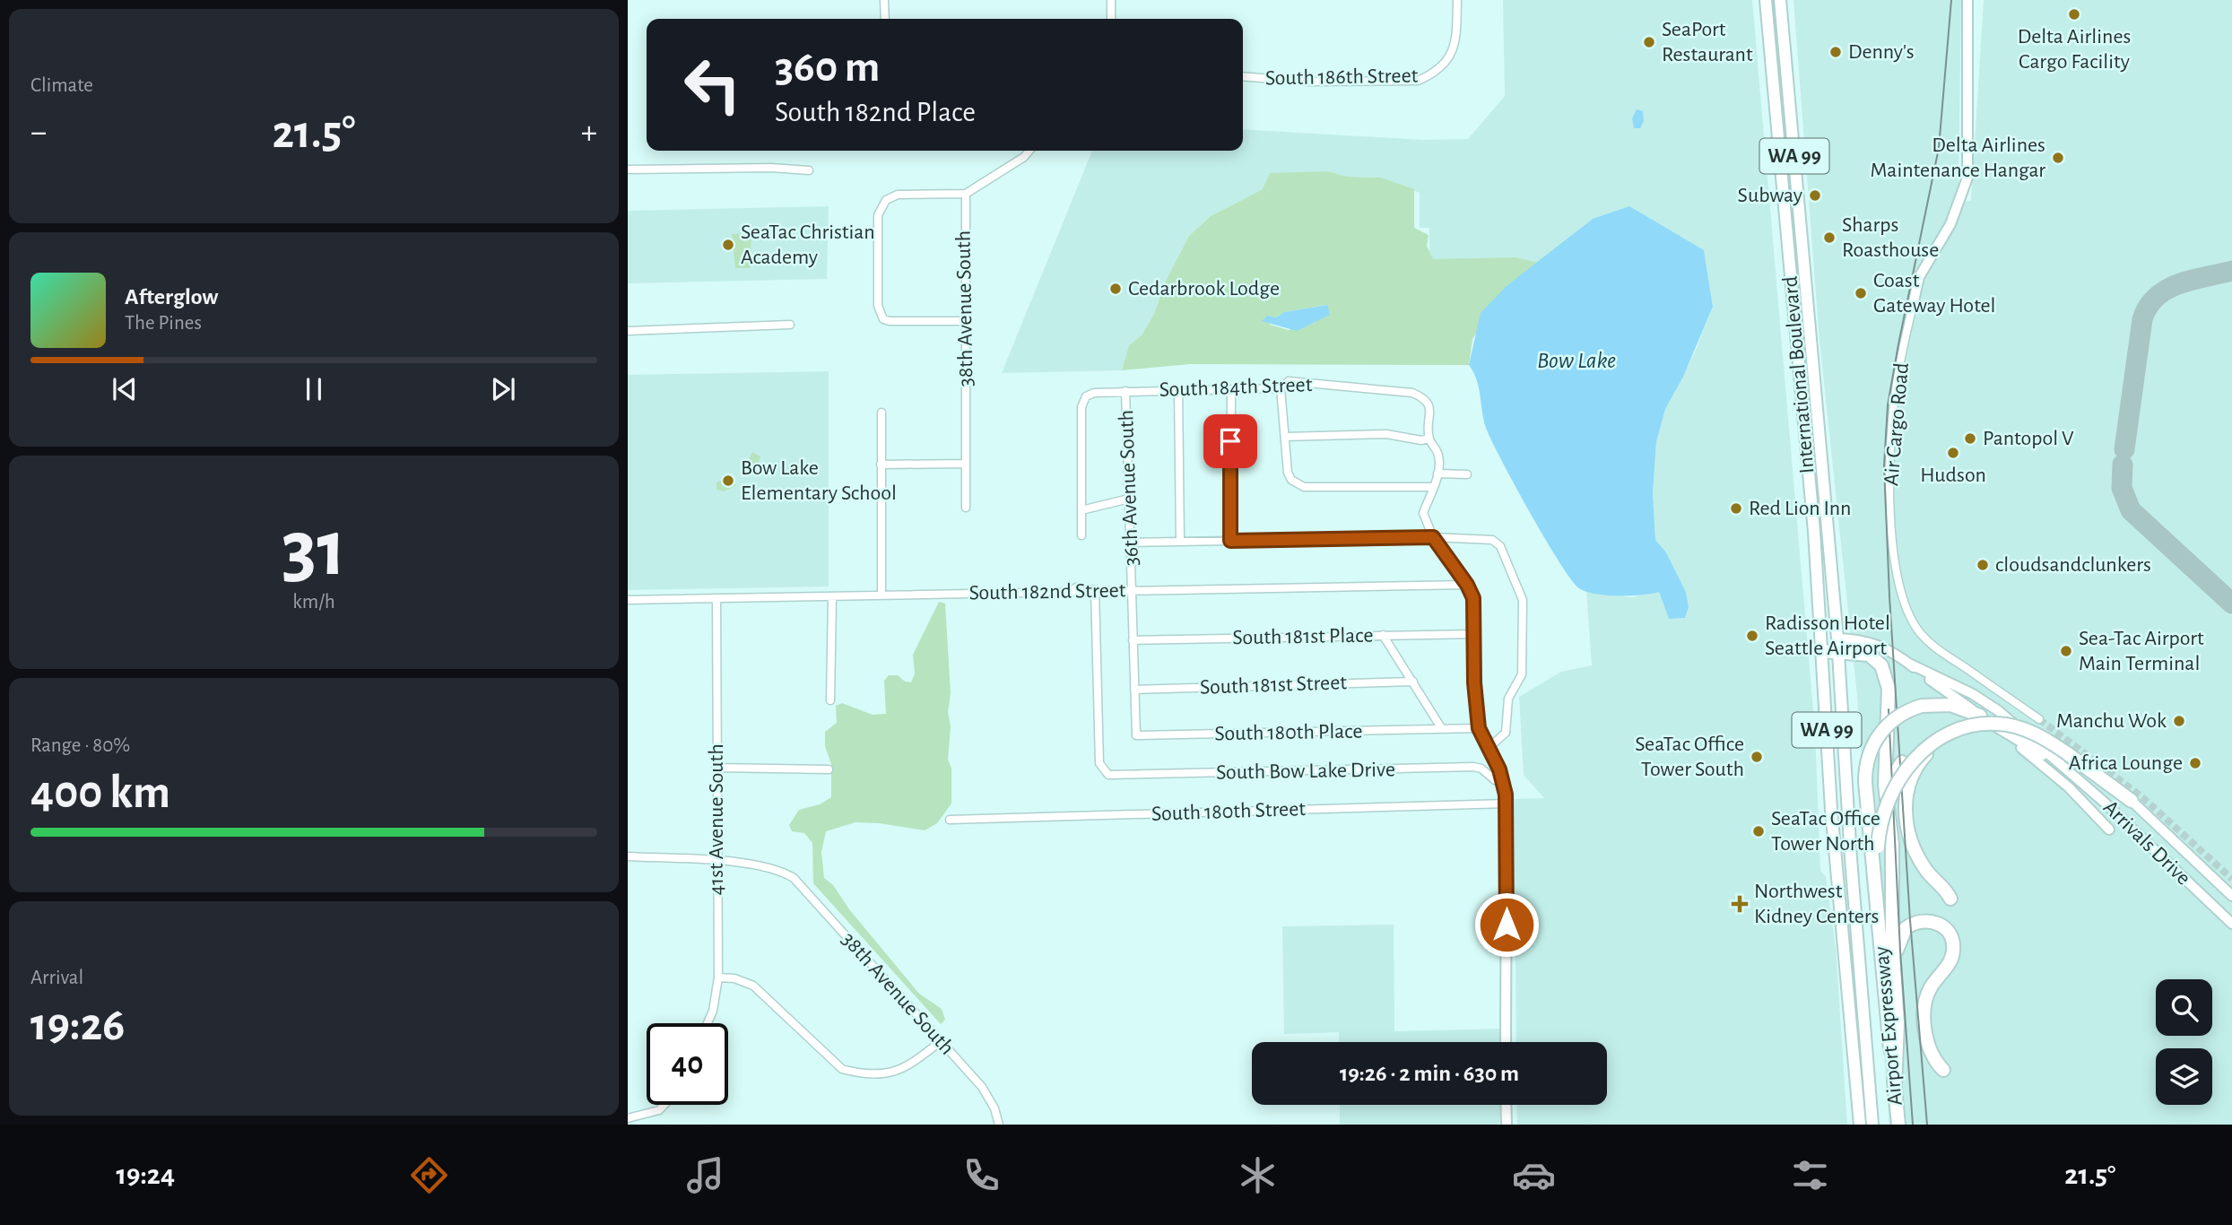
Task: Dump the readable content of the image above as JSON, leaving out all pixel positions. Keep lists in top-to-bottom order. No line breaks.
{"streets":{"highway":["Airport Expressway"],"main road":["WA 99","International Boulevard","Air Cargo Road","Arrivals Drive"],"street":["South 186th Street","38th Avenue South","South 184th Street","36th Avenue South","South 182nd Street","South 181st Place","South 181st Street","South 180th Place","South Bow Lake Drive","South 180th Street","41st Avenue South"]},"crossings":[["38th Avenue South","41st Avenue South"],["International Boulevard","Arrivals Drive"],["South 184th Street","36th Avenue South"],["36th Avenue South","South 182nd Street"],["36th Avenue South","South 181st Place"],["36th Avenue South","South 181st Street"],["36th Avenue South","South 180th Place"],["South 182nd Street","South Bow Lake Drive"],["South 182nd Street","41st Avenue South"]],"water":["Bow Lake"],"places":{"other":["Delta Airlines Cargo Facility","SeaPort Restaurant","Denny's","Delta Airlines Maintenance Hangar","Subway","Sharps Roasthouse","SeaTac Christian Academy","Cedarbrook Lodge","Coast Gateway Hotel","Pantopol V","Hudson","Bow Lake Elementary School","Red Lion Inn","cloudsandclunkers","Radisson Hotel Seattle Airport","Sea-Tac Airport Main Terminal","Manchu Wok","SeaTac Office Tower South","Africa Lounge","SeaTac Office Tower North"],"health":["Northwest Kidney Centers"]},"page":{"tile":["Climate",["31","km/h"],["Range · 80%","400 km"],["Arrival","19:26"]],"turn":["360 m","South 182nd Place"],"heat":["−","21.5°","+"],"song":["Afterglow","The Pines"],"limit":"40","trip":"19:26 · 2 min · 630 m","tabs":["19:24","21.5°"]}}
